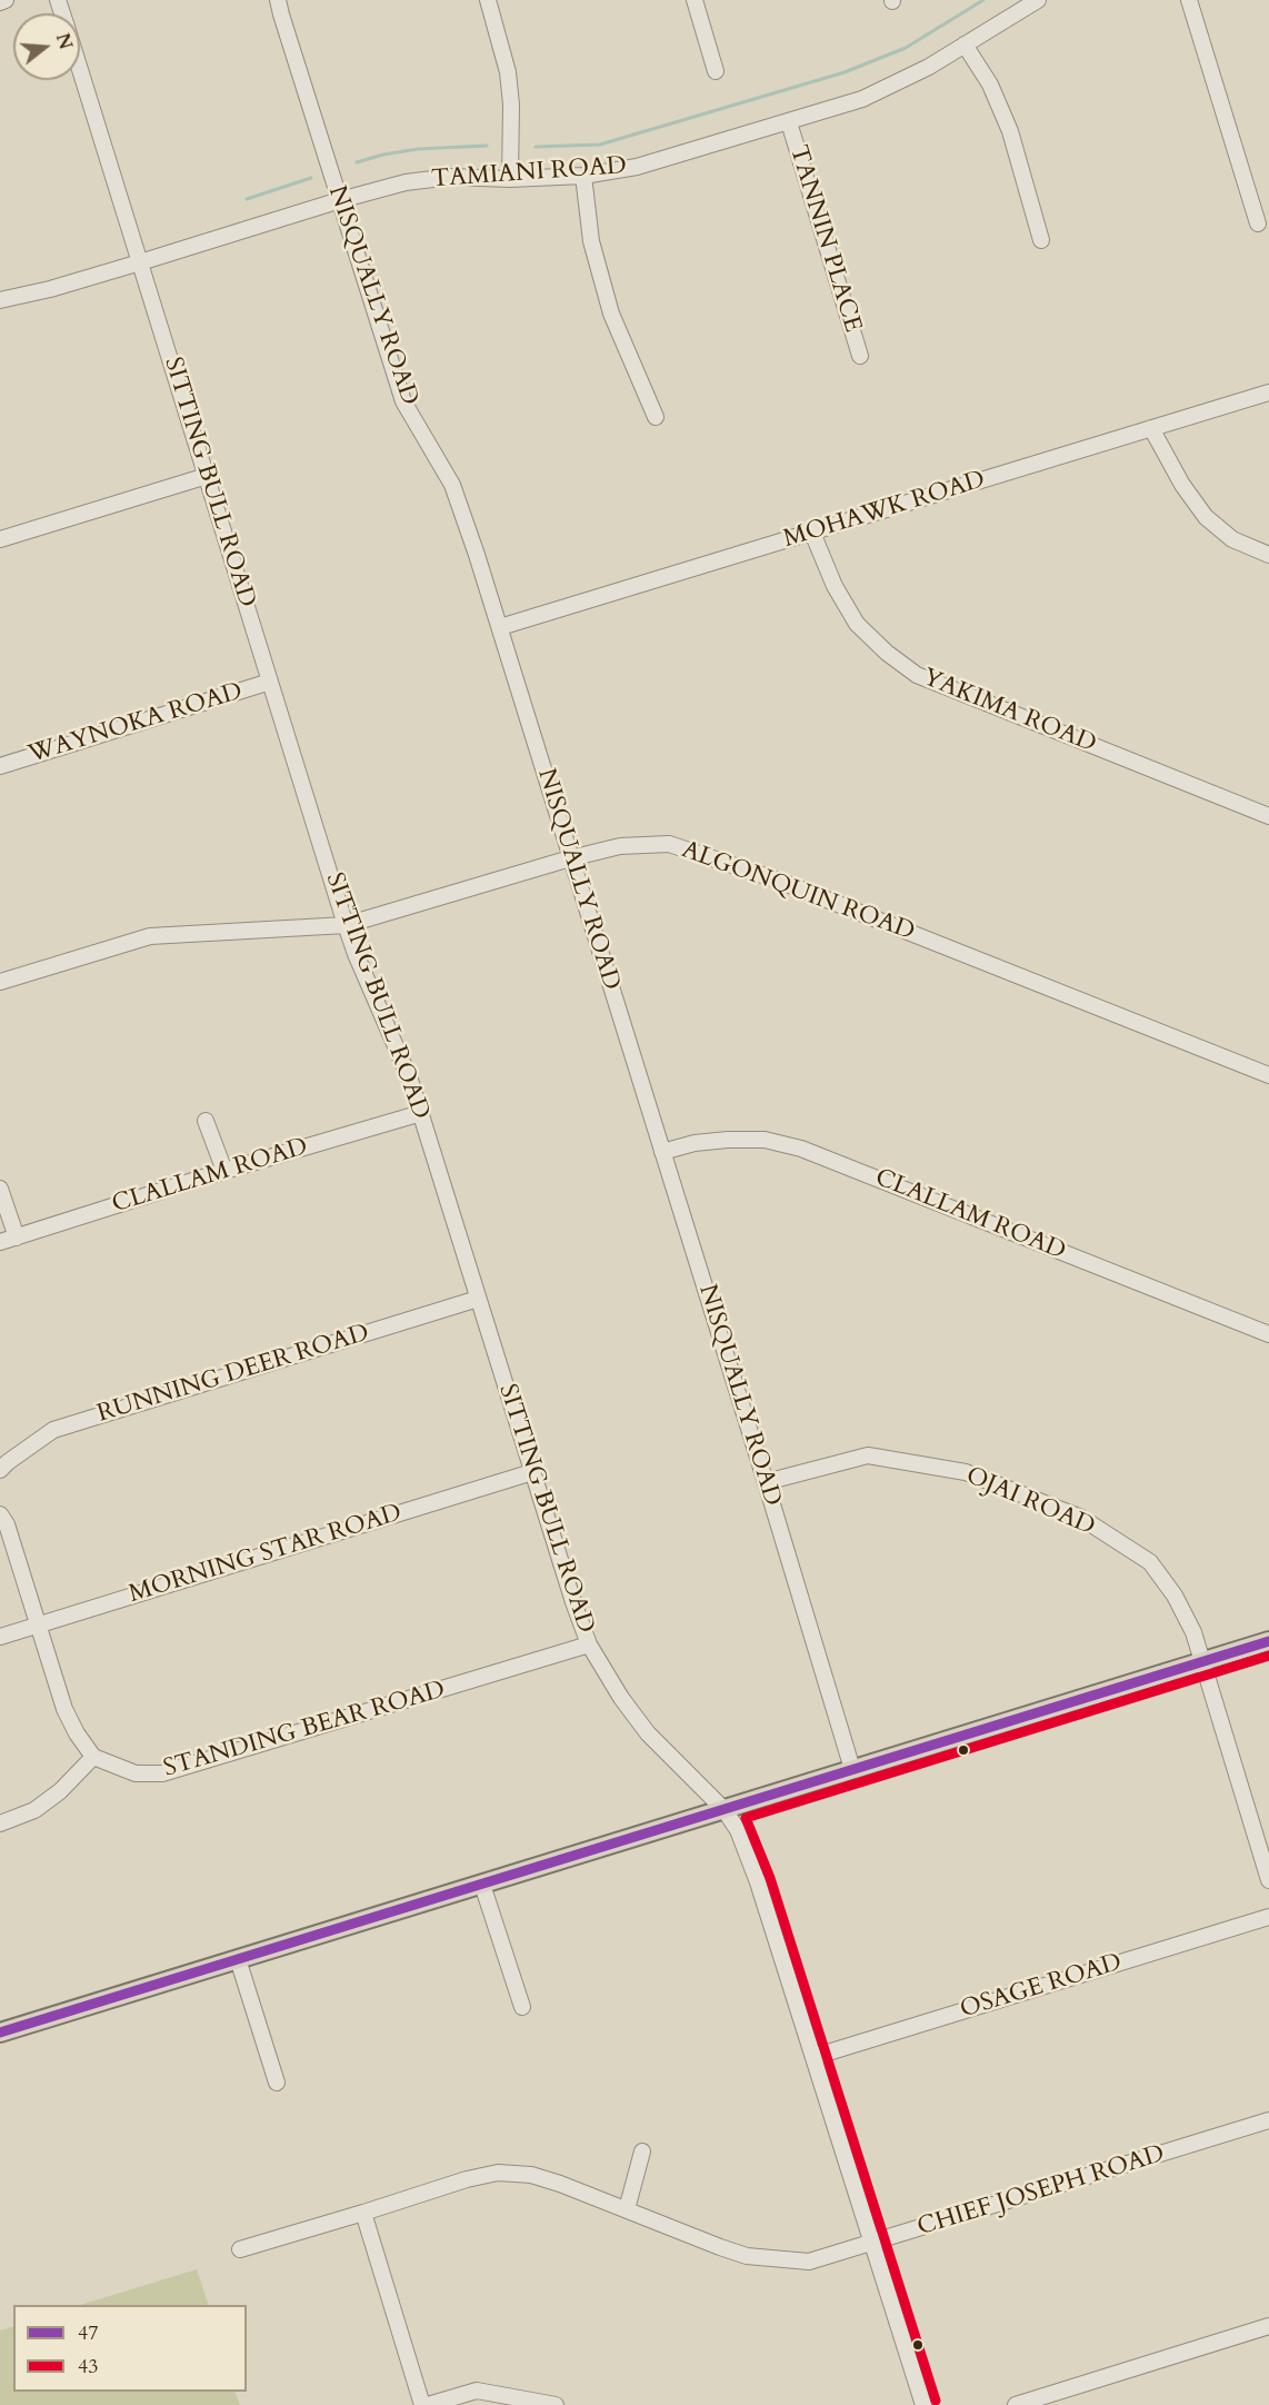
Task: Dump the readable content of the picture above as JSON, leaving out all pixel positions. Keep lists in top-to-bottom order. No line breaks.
{"streets":{"street":["TAMIANI ROAD","TANNIN PLACE","NISQUALLY ROAD","SITTING BULL ROAD","MOHAWK ROAD","YAKIMA ROAD","WAYNOKA ROAD","ALGONQUIN ROAD","CLALLAM ROAD","RUNNING DEER ROAD","OJAI ROAD","MORNING STAR ROAD","STANDING BEAR ROAD","OSAGE ROAD","CHIEF JOSEPH ROAD"]},"crossings":[["TAMIANI ROAD","TANNIN PLACE"],["TAMIANI ROAD","NISQUALLY ROAD"],["TAMIANI ROAD","SITTING BULL ROAD"],["NISQUALLY ROAD","MOHAWK ROAD"],["NISQUALLY ROAD","ALGONQUIN ROAD"],["NISQUALLY ROAD","CLALLAM ROAD"],["NISQUALLY ROAD","OJAI ROAD"],["SITTING BULL ROAD","WAYNOKA ROAD"],["SITTING BULL ROAD","ALGONQUIN ROAD"],["SITTING BULL ROAD","CLALLAM ROAD"],["SITTING BULL ROAD","RUNNING DEER ROAD"],["SITTING BULL ROAD","MORNING STAR ROAD"],["SITTING BULL ROAD","STANDING BEAR ROAD"],["MOHAWK ROAD","YAKIMA ROAD"]],"lines":["transit line 47","transit line 43"],"legend":["47","43"],"north":"right"}
